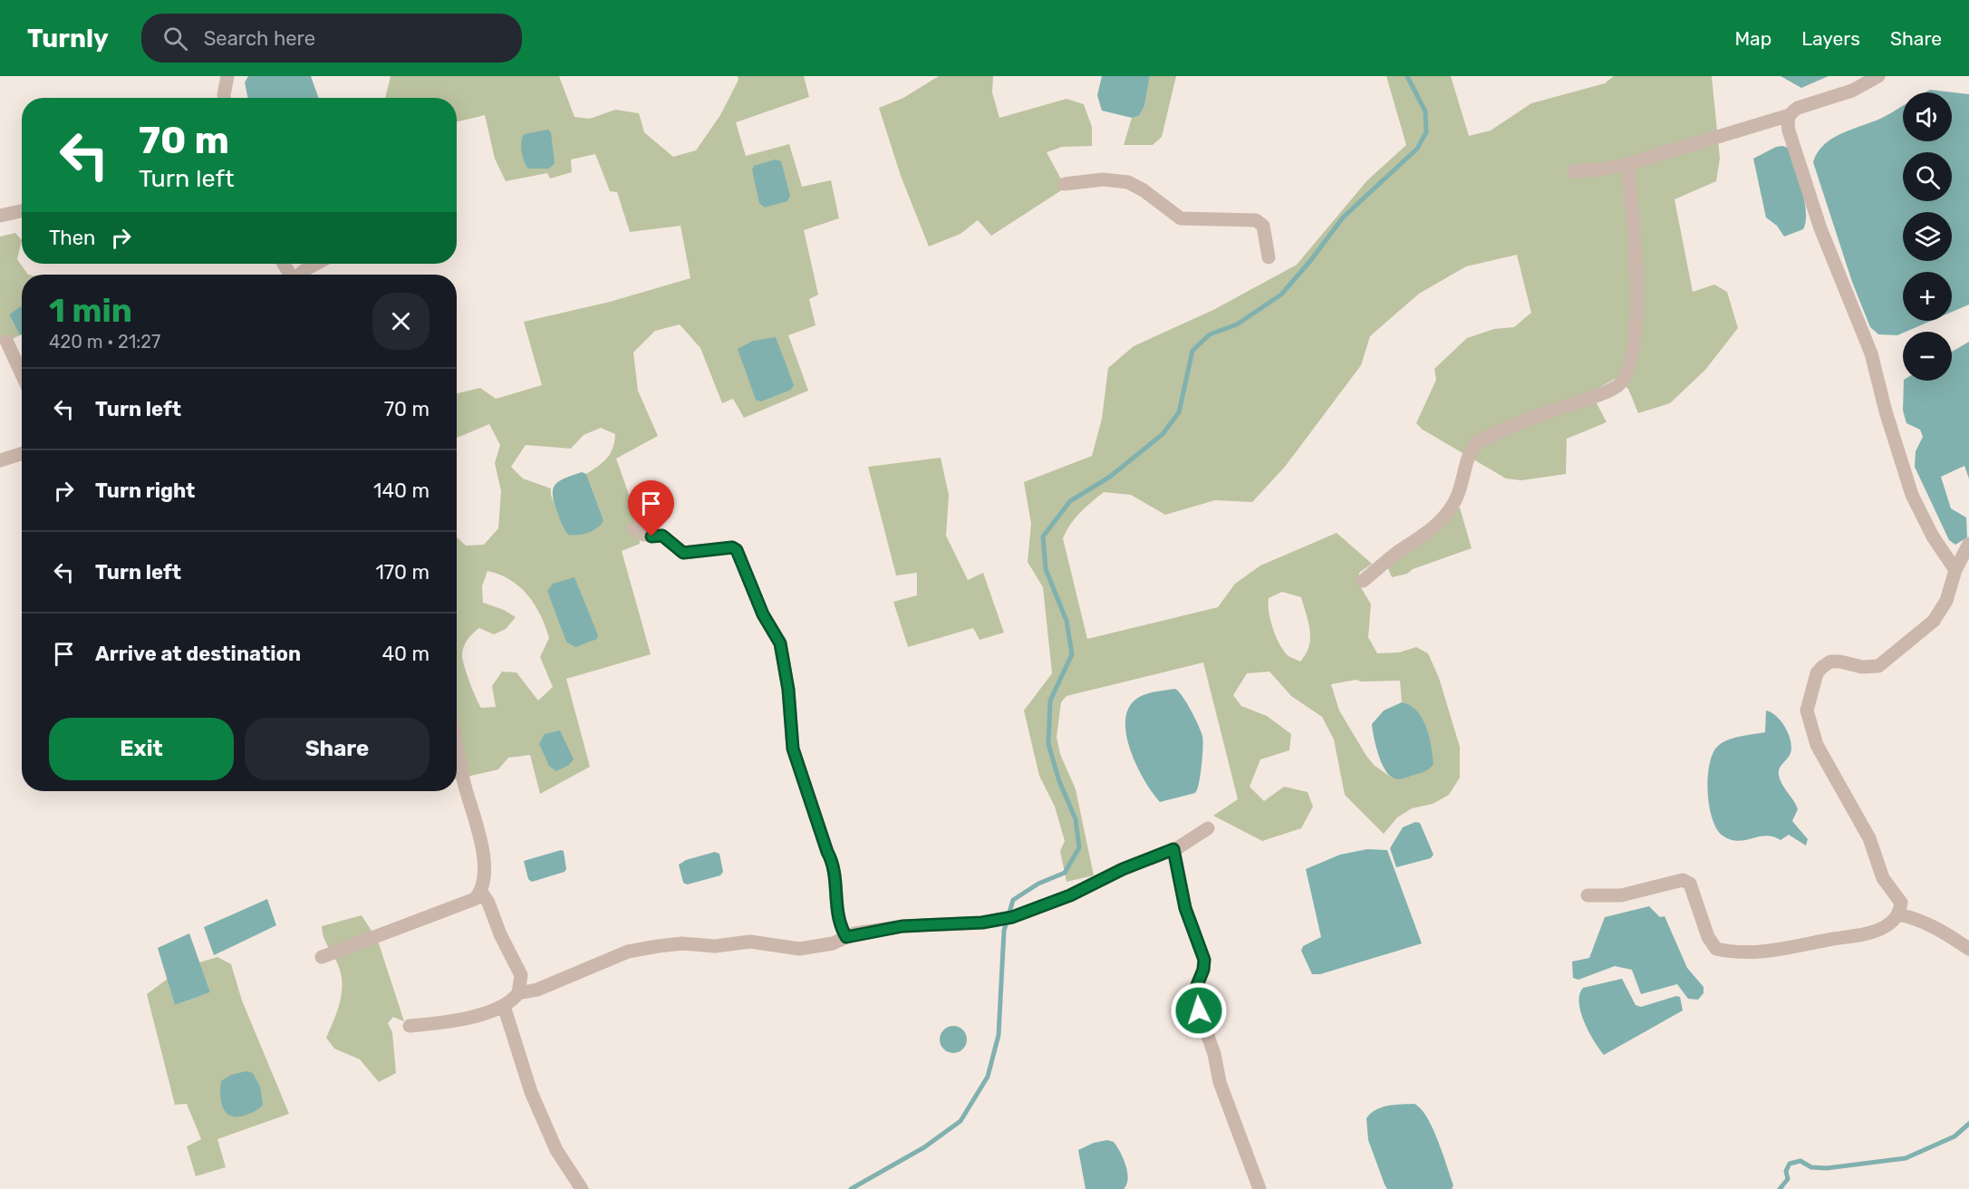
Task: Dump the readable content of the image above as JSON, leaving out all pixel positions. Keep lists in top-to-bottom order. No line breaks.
{"page":{"header":"Turnly","search":"Search here","nav":["Map","Layers","Share"],"map_buttons":["+","−"],"turn":["70 m","Turn left"],"then":"Then","heading":["1 min","420 m · 21:27"],"list":[{"name":"Turn left","value":"70 m"},{"name":"Turn right","value":"140 m"},{"name":"Turn left","value":"170 m"},{"name":"Arrive at destination","value":"40 m"}],"buttons":["Exit","Share"]}}
